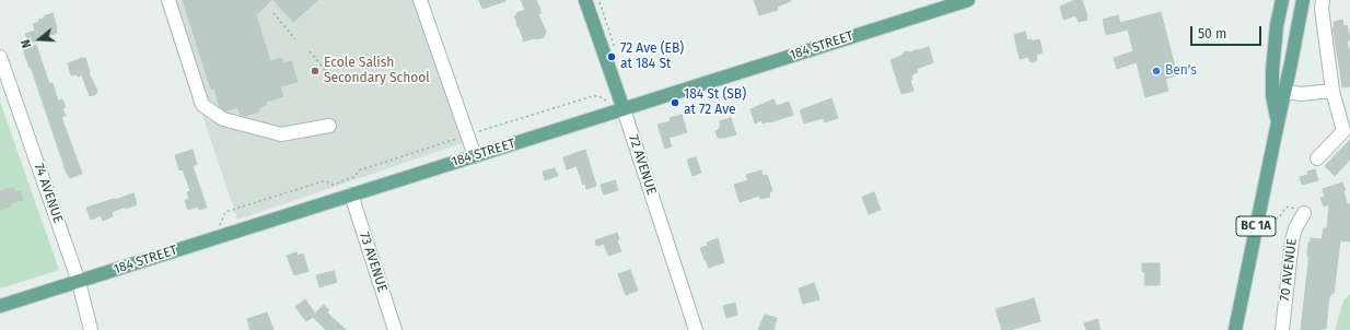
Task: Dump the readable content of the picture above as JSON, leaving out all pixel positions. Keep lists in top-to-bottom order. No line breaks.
{"streets":{"main road":["184 STREET","72 AVENUE","BC 1A"],"street":["74 AVENUE","73 AVENUE","70 AVENUE"]},"crossings":[["184 STREET","72 AVENUE"],["184 STREET","74 AVENUE"],["184 STREET","73 AVENUE"]],"places":["72 Ave (EB) at 184 St","Ecole Salish Secondary School","Ben's","184 St (SB) at 72 Ave"],"scale_bar":"50 m","north":"left"}
